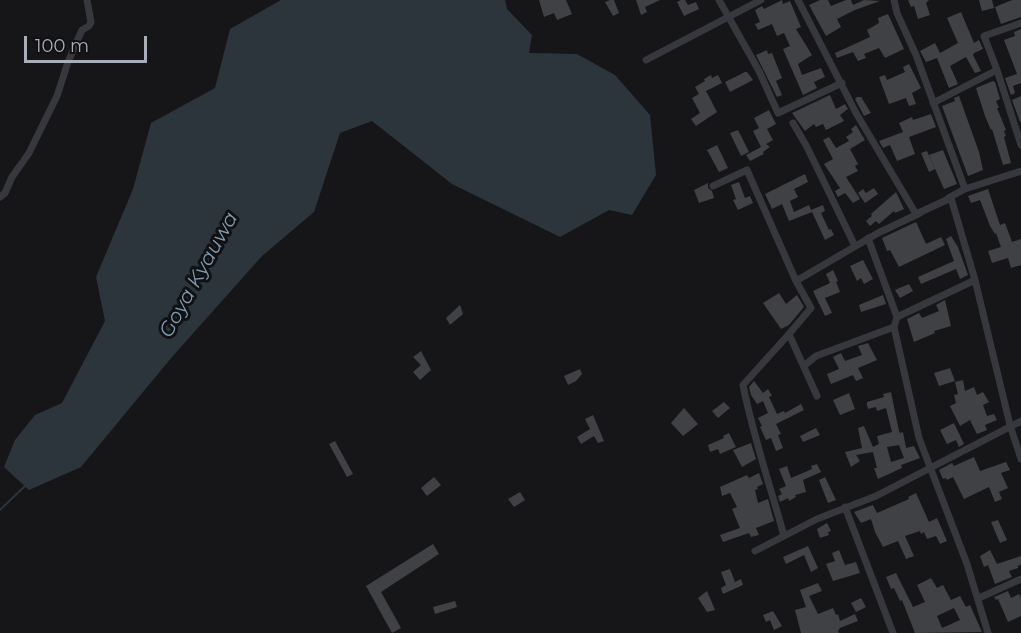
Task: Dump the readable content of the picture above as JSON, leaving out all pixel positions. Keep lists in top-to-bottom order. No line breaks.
{"water":["Goya Kyauwa"],"scale_bar":"100 m"}
